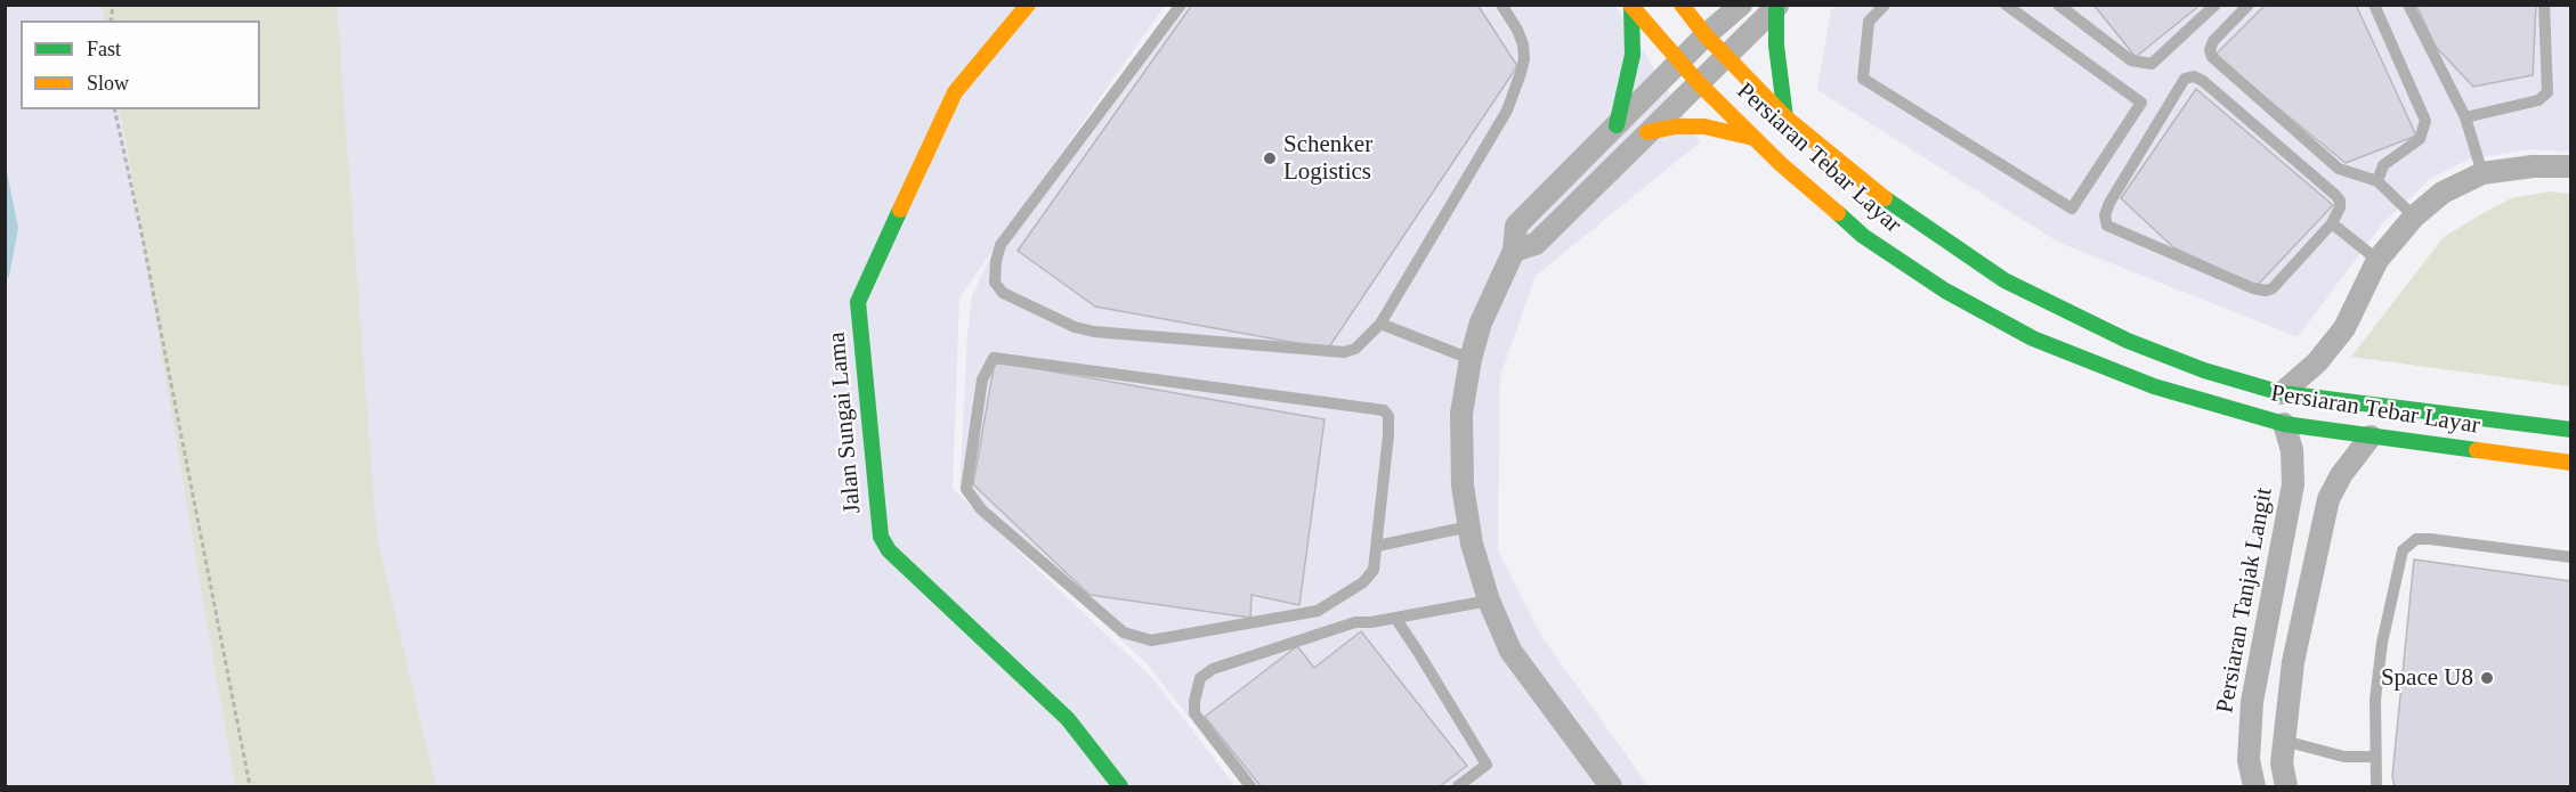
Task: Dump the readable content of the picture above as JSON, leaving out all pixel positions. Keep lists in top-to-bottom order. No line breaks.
{"streets":{"main road":["Persiaran Tebar Layar","Jalan Sungai Lama"],"street":["Persiaran Tanjak Langit"]},"crossings":[["Persiaran Tebar Layar","Persiaran Tanjak Langit"]],"places":["Schenker Logistics","Space U8"],"legend":["Fast","Slow"]}
